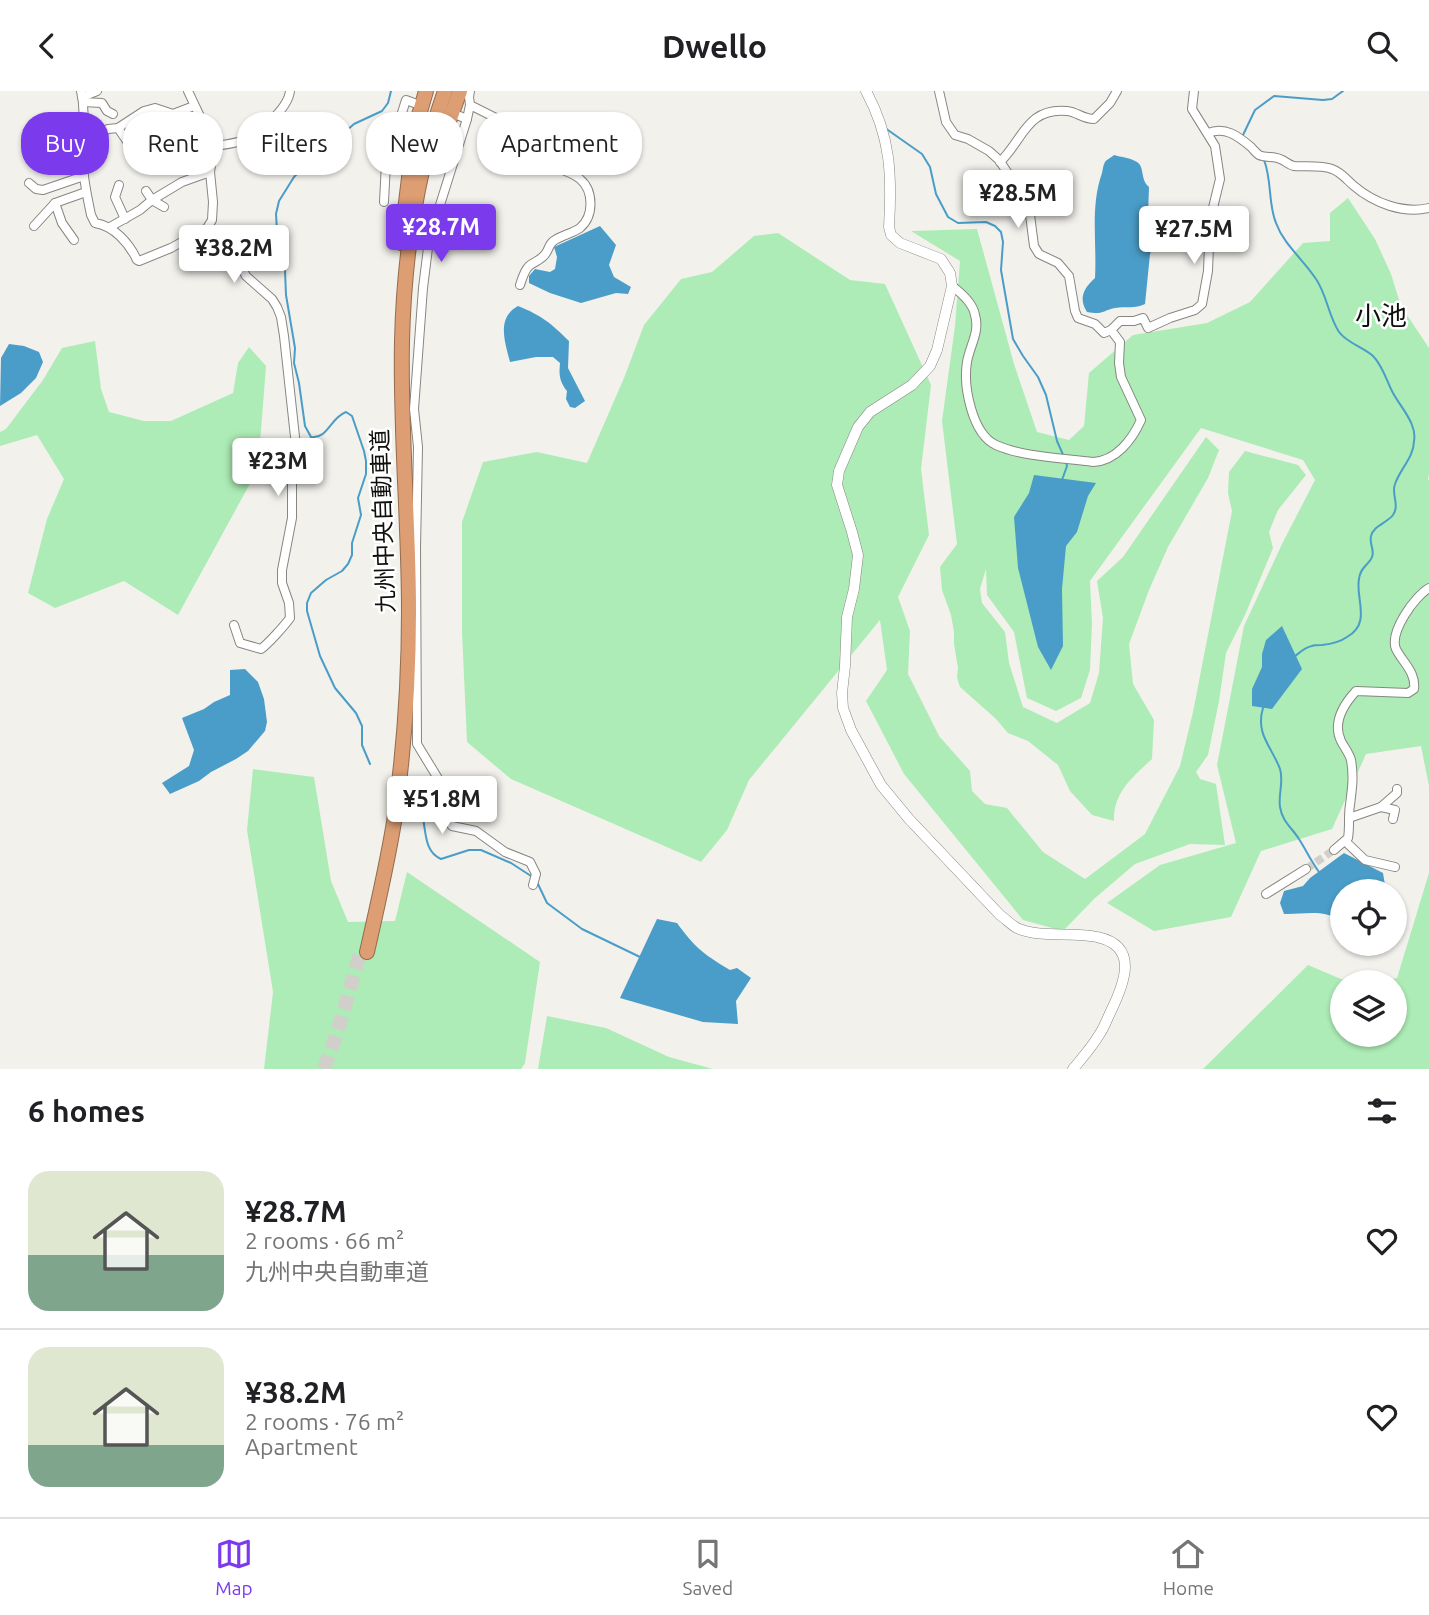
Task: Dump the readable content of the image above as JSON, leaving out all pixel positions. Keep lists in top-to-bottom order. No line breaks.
{"streets":{"highway":["九州中央自動車道"]},"districts":["小池"],"page":{"header":"Dwello","chip":["Buy","Rent","Filters","New","Apartment"],"price":["¥28.5M","¥28.7M","¥27.5M","¥38.2M","¥23M","¥51.8M"],"heading":"6 homes","list":[{"name":"¥28.7M","note":"2 rooms · 66 m² · 九州中央自動車道"},{"name":"¥38.2M","note":"2 rooms · 76 m² · Apartment"}],"tabs":["Map","Saved","Home"]}}
